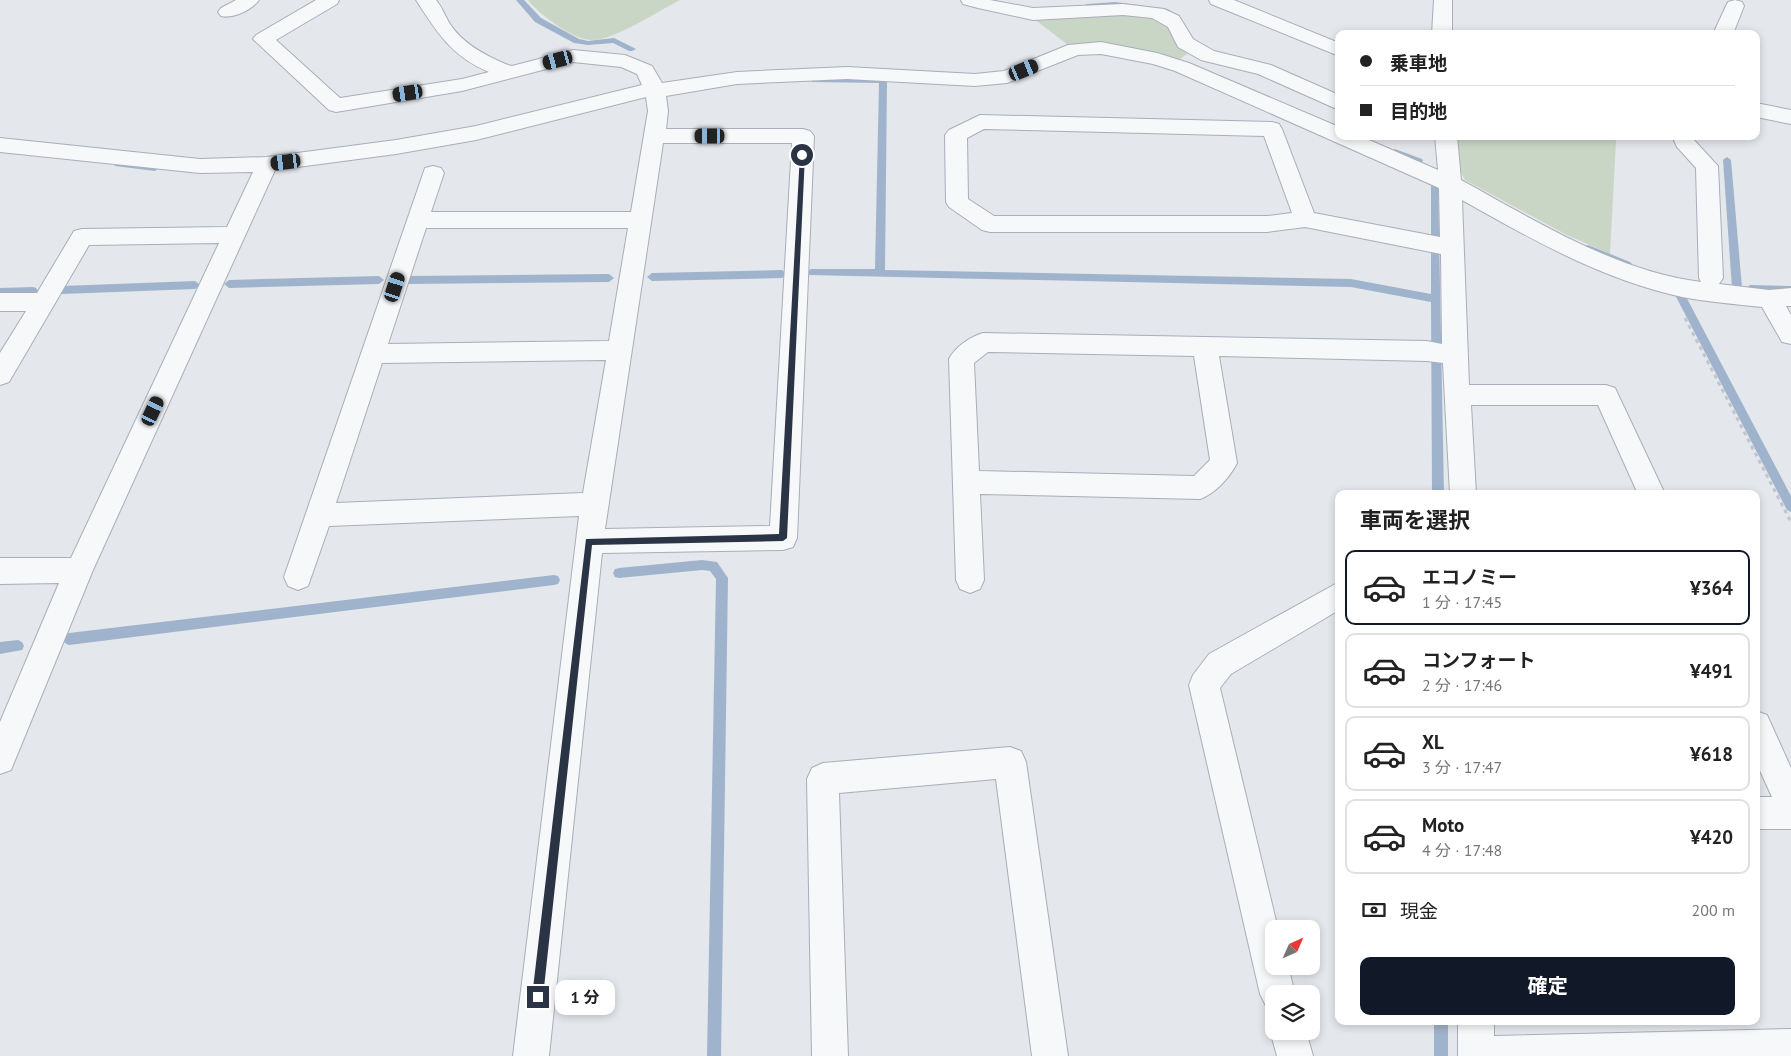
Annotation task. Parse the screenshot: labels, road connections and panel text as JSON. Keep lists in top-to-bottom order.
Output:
{
  "north": "top right",
  "page": {
    "banner": ["乗車地", "目的地"],
    "heading": "車両を選択",
    "list": [
      {
        "name": "エコノミー",
        "note": "1 分 · 17:45",
        "value": "¥364"
      },
      {
        "name": "コンフォート",
        "note": "2 分 · 17:46",
        "value": "¥491"
      },
      {
        "name": "XL",
        "note": "3 分 · 17:47",
        "value": "¥618"
      },
      {
        "name": "Moto",
        "note": "4 分 · 17:48",
        "value": "¥420"
      }
    ],
    "pay": ["現金", "200 m"],
    "buttons": "確定",
    "bubble": "1 分"
  }
}
